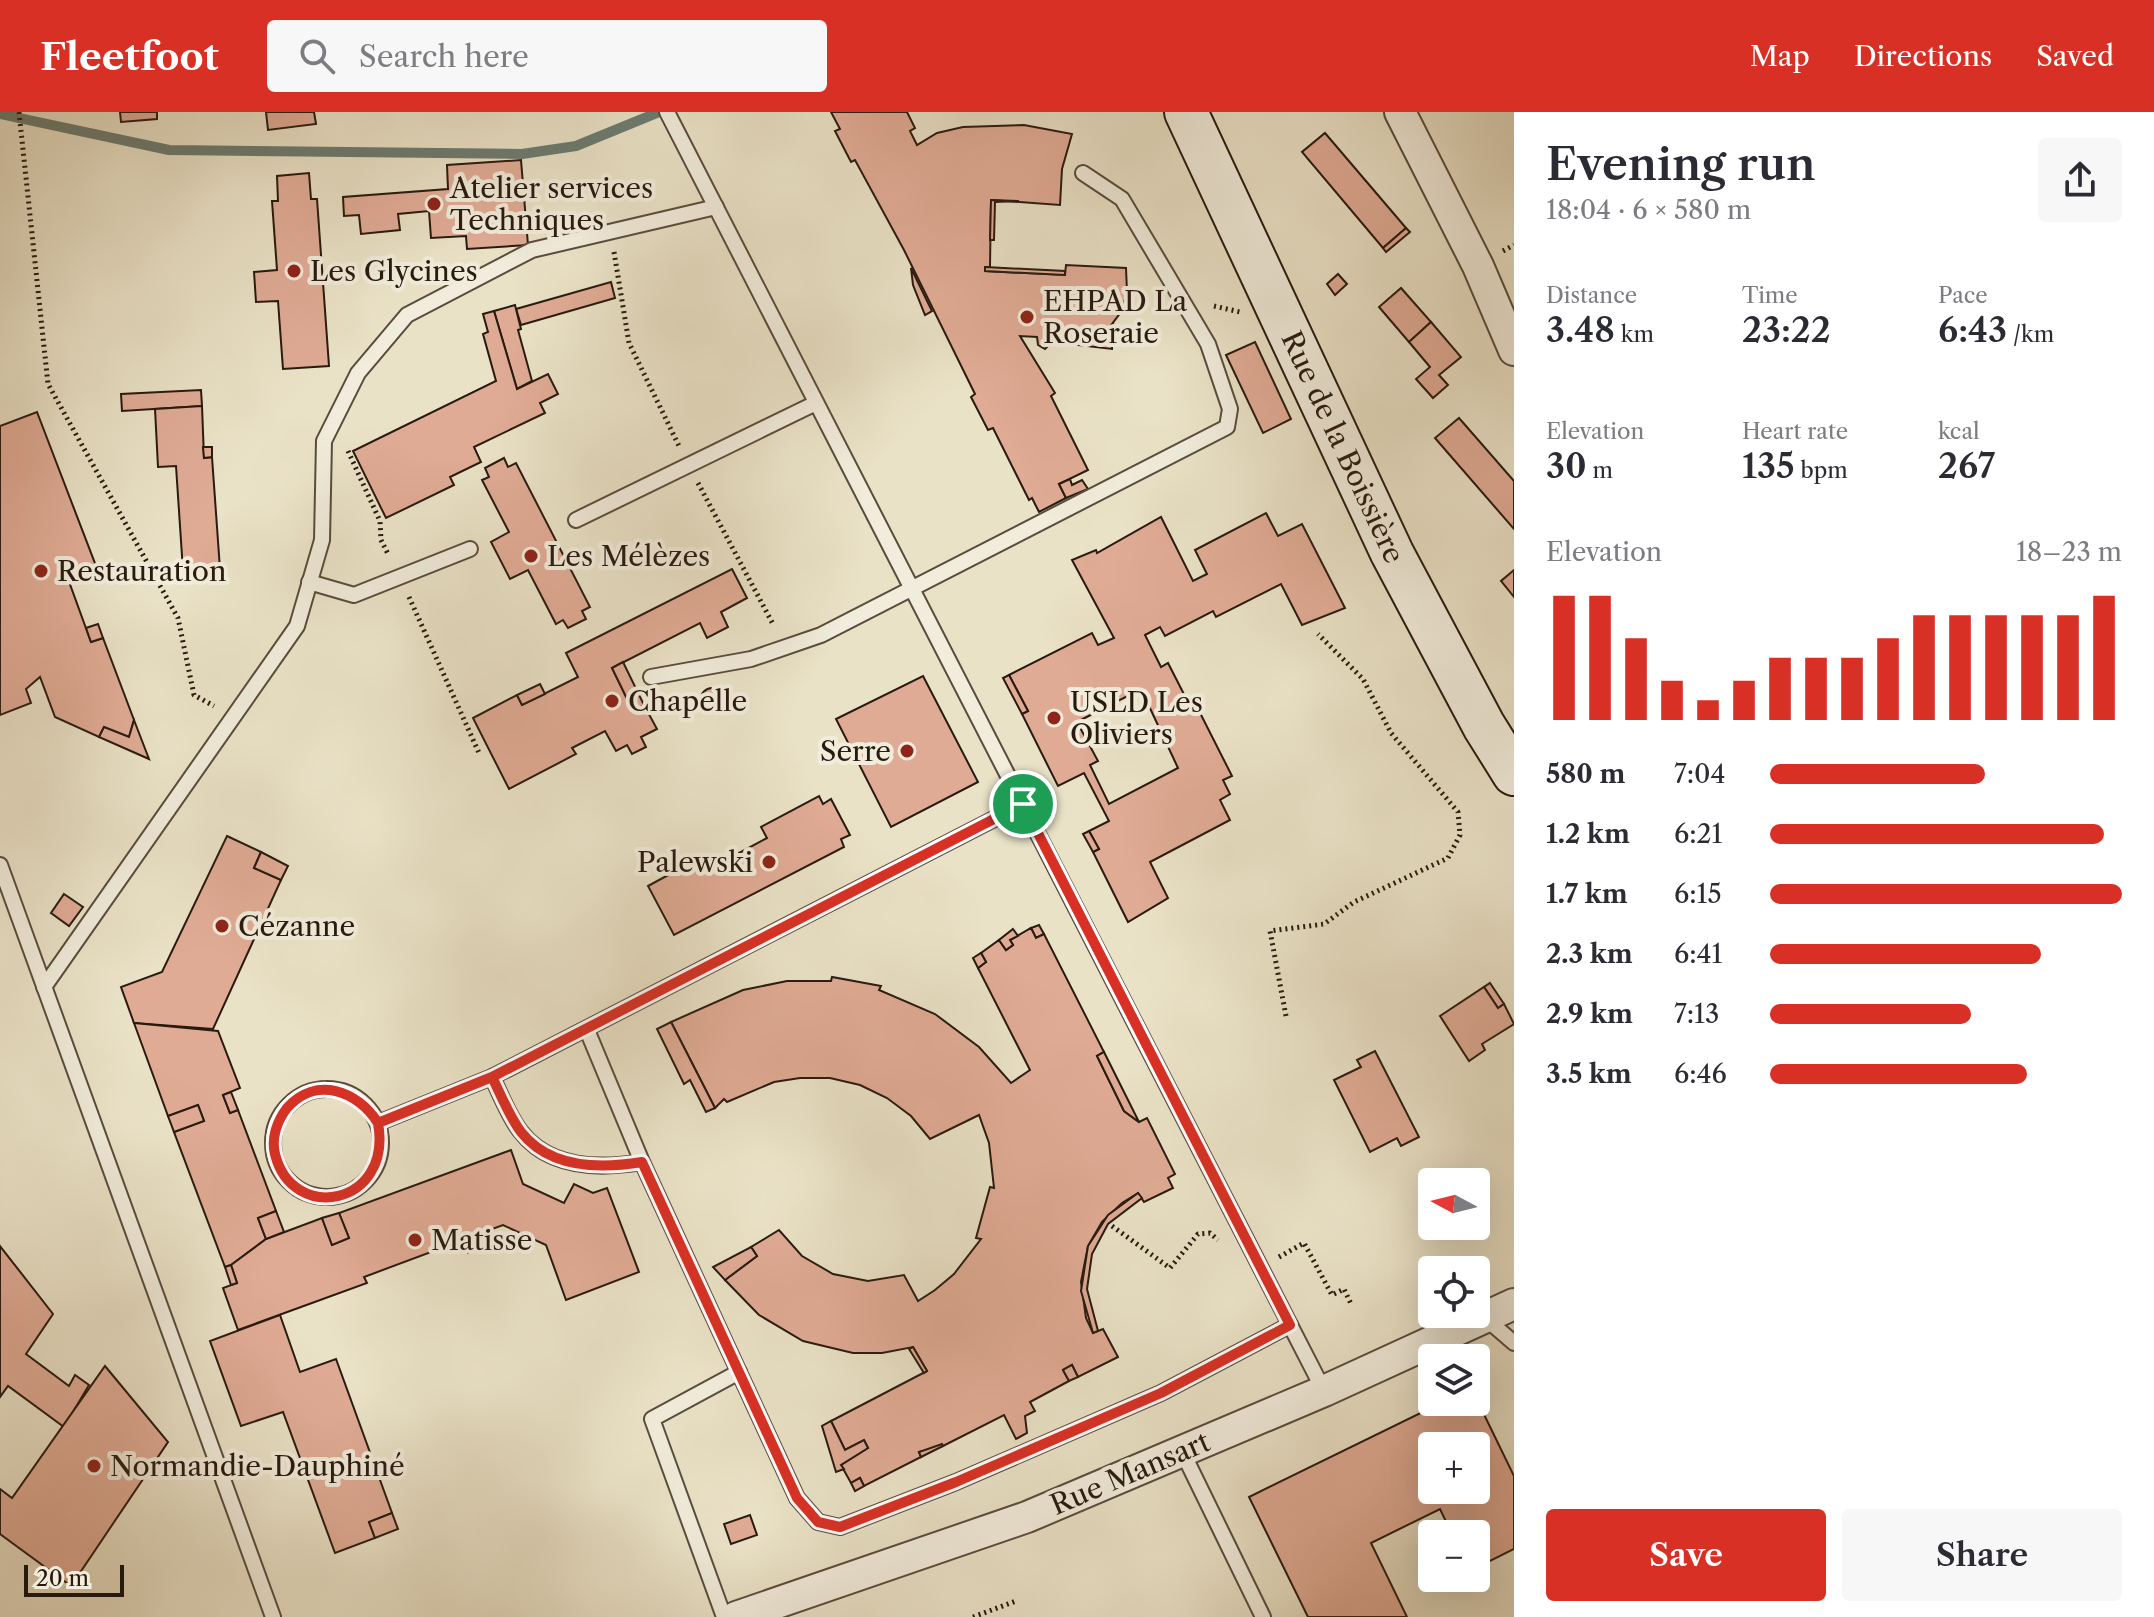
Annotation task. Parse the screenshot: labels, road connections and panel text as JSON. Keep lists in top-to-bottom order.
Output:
{
  "streets": {
    "main road": ["Rue de la Boissière"],
    "street": ["Rue Mansart"]
  },
  "places": [
    "Atelier services Techniques",
    "Les Glycines",
    "EHPAD La Roseraie",
    "Les Mélèzes",
    "Restauration",
    "Chapelle",
    "USLD Les Oliviers",
    "Serre",
    "Palewski",
    "Cézanne",
    "Matisse",
    "Normandie-Dauphiné"
  ],
  "scale_bar": "20 m",
  "north": "left",
  "page": {
    "header": "Fleetfoot",
    "search": "Search here",
    "nav": ["Map", "Directions", "Saved"],
    "heading": ["Evening run", "18:04 · 6 × 580 m"],
    "stats": [
      ["Distance", "3.48 km"],
      ["Time", "23:22"],
      ["Pace", "6:43 /km"],
      ["Elevation", "30 m"],
      ["Heart rate", "135 bpm"],
      ["kcal", "267"]
    ],
    "chart": ["Elevation", "18–23 m"],
    "list": [
      {
        "name": "580 m",
        "note": "7:04"
      },
      {
        "name": "1.2 km",
        "note": "6:21"
      },
      {
        "name": "1.7 km",
        "note": "6:15"
      },
      {
        "name": "2.3 km",
        "note": "6:41"
      },
      {
        "name": "2.9 km",
        "note": "7:13"
      },
      {
        "name": "3.5 km",
        "note": "6:46"
      }
    ],
    "map_buttons": ["+", "−"],
    "buttons": ["Save", "Share"],
    "scale": "20 m"
  }
}
